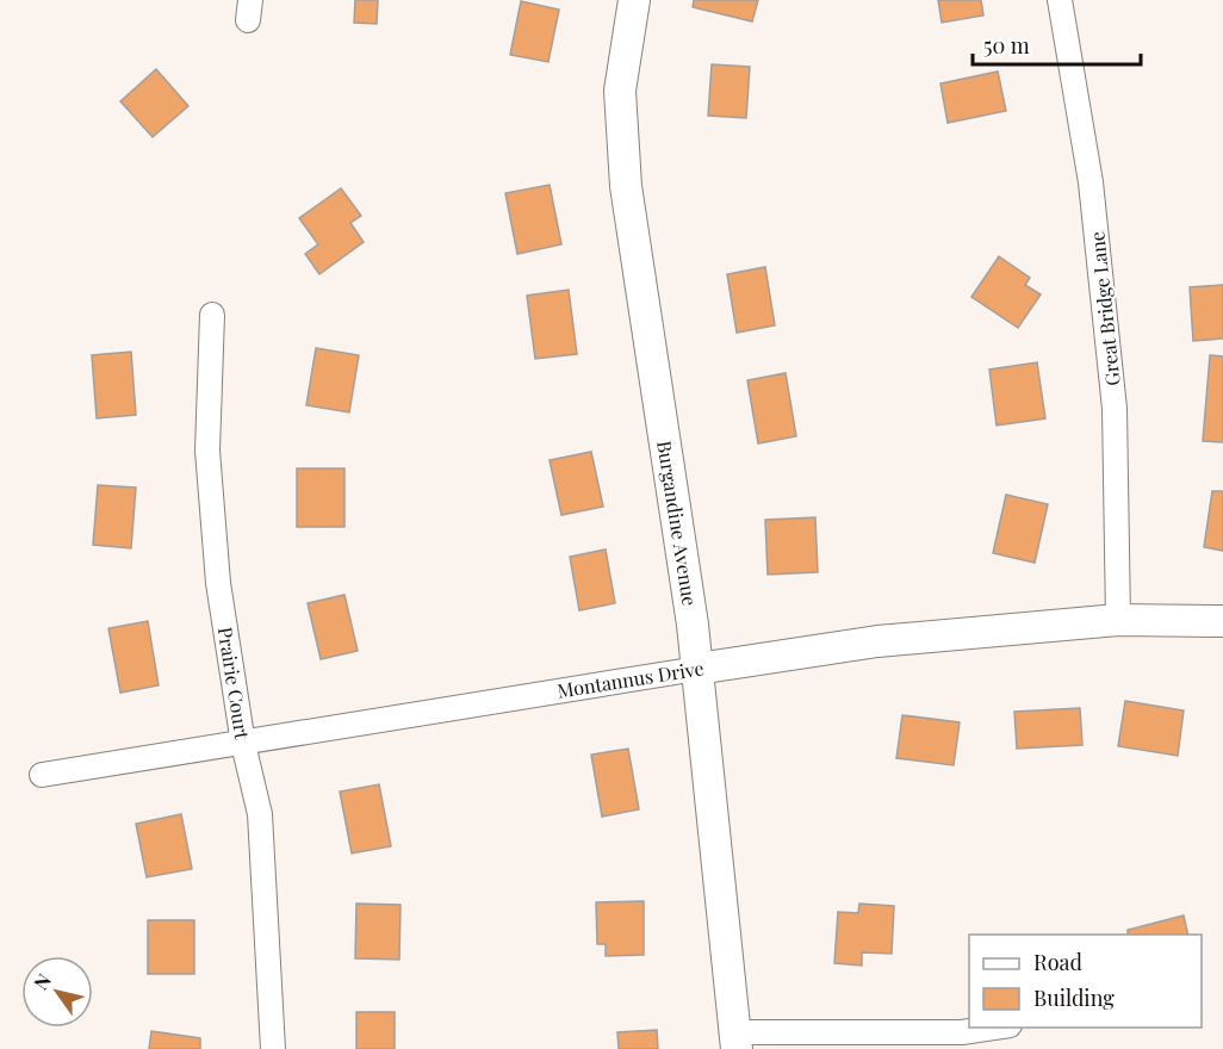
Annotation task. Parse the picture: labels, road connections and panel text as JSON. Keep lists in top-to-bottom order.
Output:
{
  "streets": {
    "street": [
      "Great Bridge Lane",
      "Burgandine Avenue",
      "Montannus Drive",
      "Prairie Court"
    ]
  },
  "crossings": [
    ["Great Bridge Lane", "Montannus Drive"],
    ["Burgandine Avenue", "Montannus Drive"],
    ["Montannus Drive", "Prairie Court"]
  ],
  "legend": ["Road", "Building"],
  "scale_bar": "50 m",
  "north": "top left"
}
